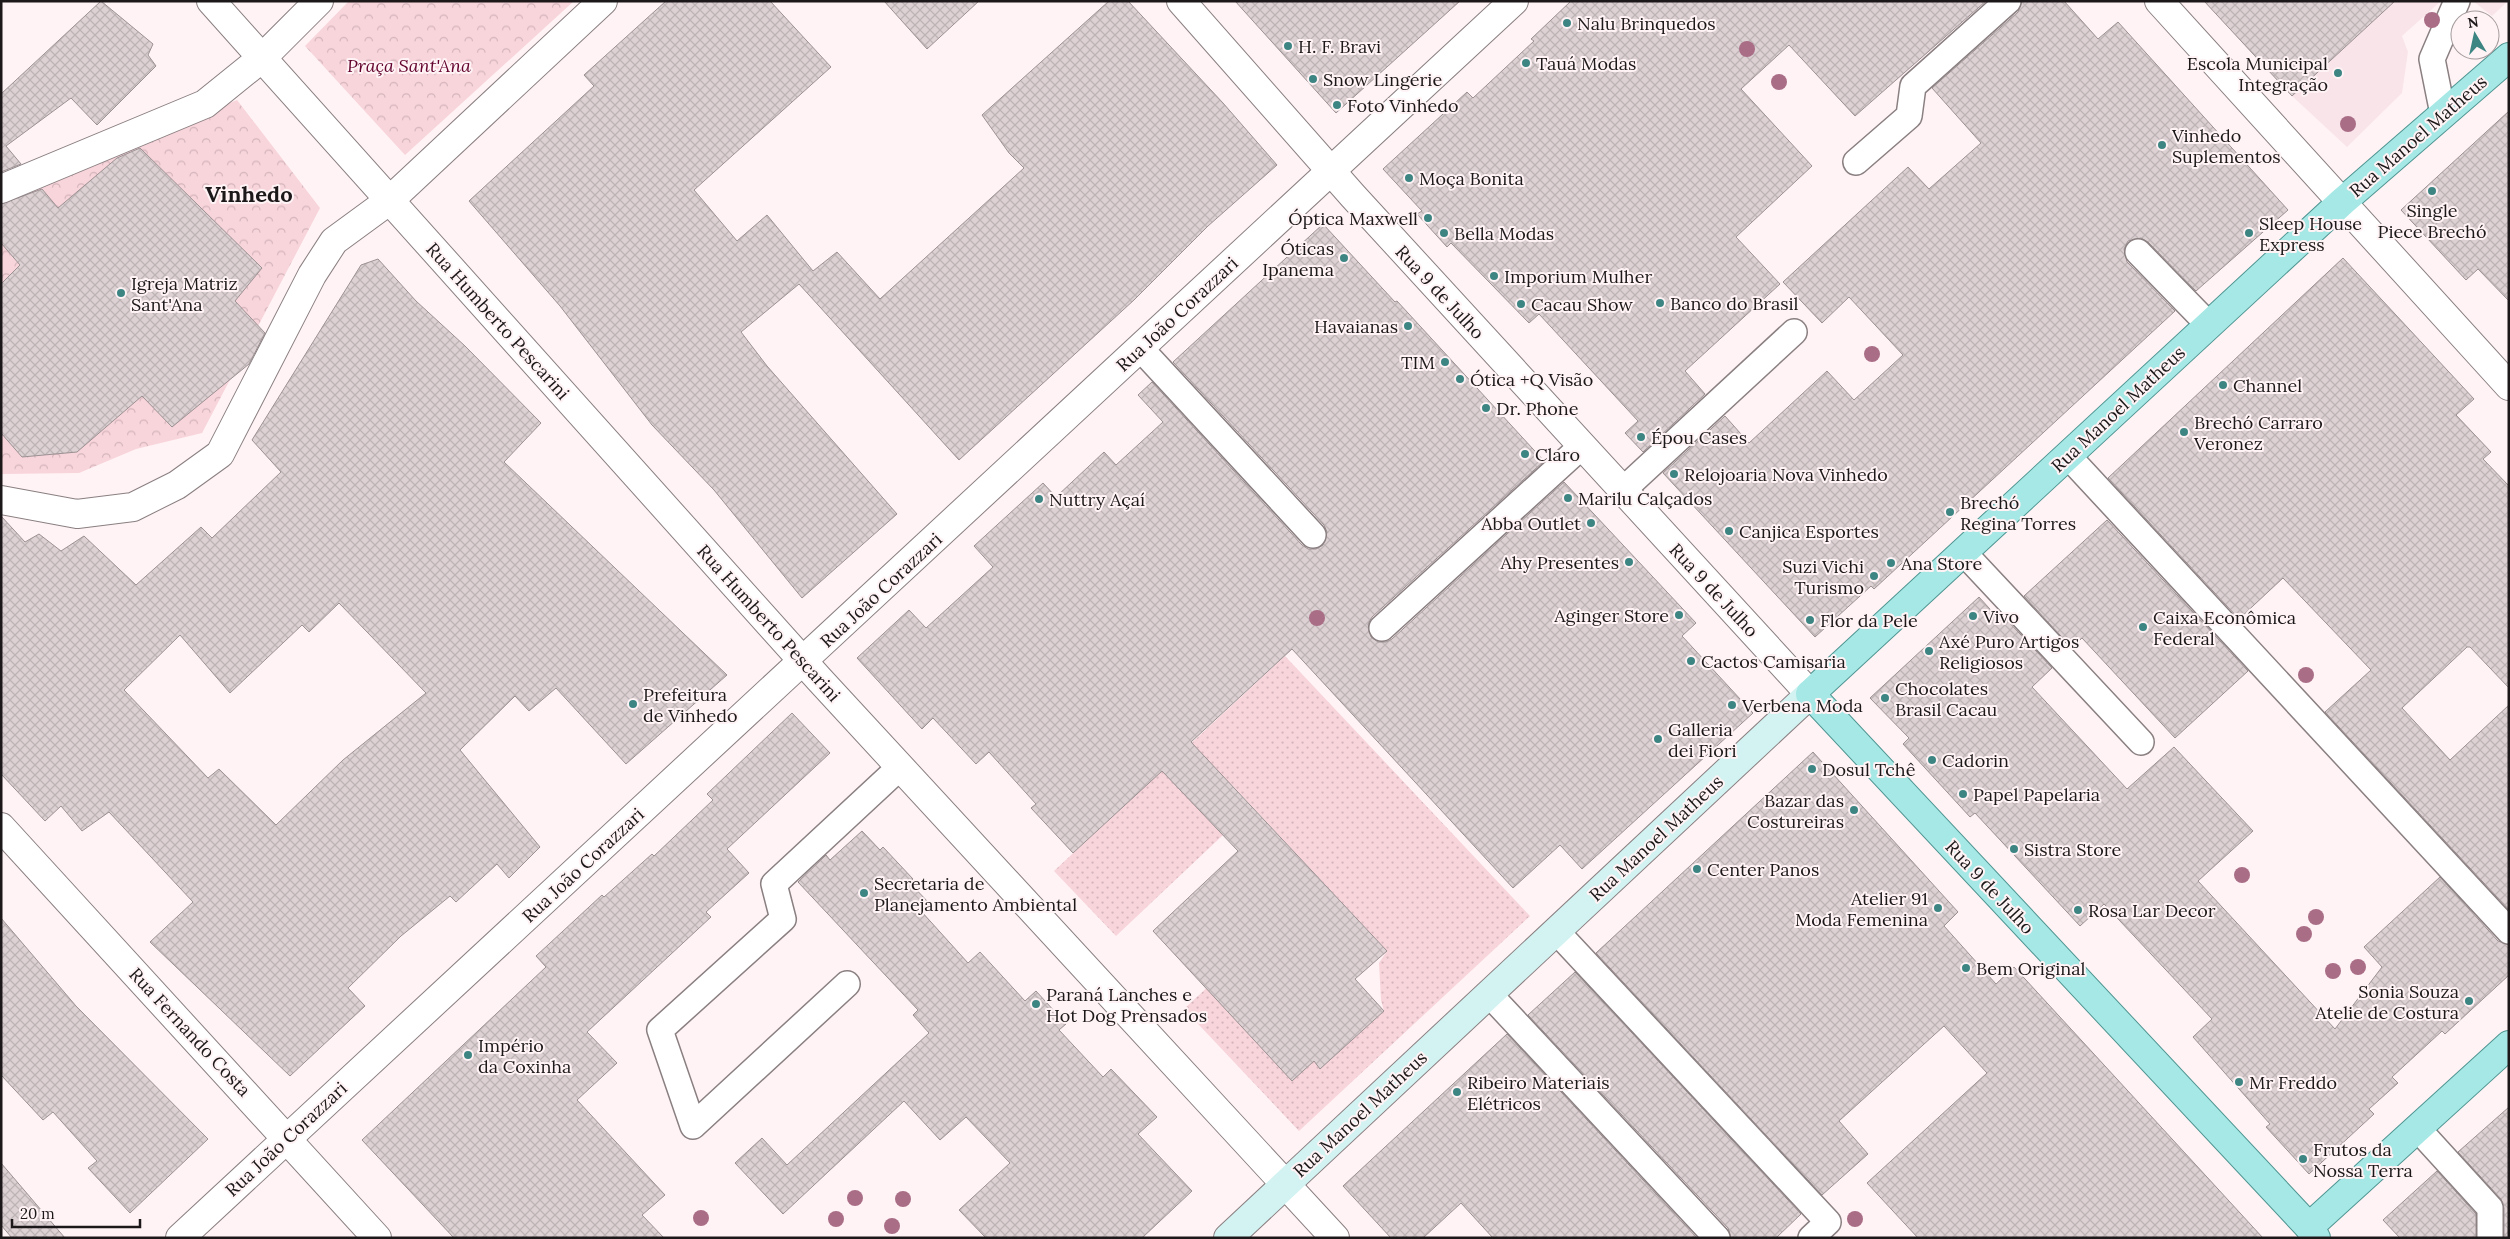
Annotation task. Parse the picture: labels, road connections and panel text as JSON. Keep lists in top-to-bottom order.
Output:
{
  "streets": {
    "main road": ["Rua Manoel Matheus", "Rua 9 de Julho"],
    "street": ["Rua João Corazzari", "Rua Humberto Pescarini", "Rua Fernando Costa"]
  },
  "crossings": [
    ["Rua Manoel Matheus", "Rua 9 de Julho"],
    ["Rua Manoel Matheus", "Rua Humberto Pescarini"],
    ["Rua 9 de Julho", "Rua João Corazzari"],
    ["Rua João Corazzari", "Rua Humberto Pescarini"],
    ["Rua João Corazzari", "Rua Fernando Costa"]
  ],
  "districts": ["Vinhedo"],
  "parks": ["Praça Sant'Ana"],
  "places": [
    "Nalu Brinquedos",
    "H. F. Bravi",
    "Tauá Modas",
    "Escola Municipal Integração",
    "Snow Lingerie",
    "Foto Vinhedo",
    "Vinhedo Suplementos",
    "Moça Bonita",
    "Single Piece Brechó",
    "Óptica Maxwell",
    "Bella Modas",
    "Sleep House Express",
    "Óticas Ipanema",
    "Imporium Mulher",
    "Igreja Matriz Sant'Ana",
    "Banco do Brasil",
    "Cacau Show",
    "Havaianas",
    "TIM",
    "Ótica +Q Visão",
    "Channel",
    "Dr. Phone",
    "Brechó Carraro Veronez",
    "Épou Cases",
    "Claro",
    "Relojoaria Nova Vinhedo",
    "Marilu Calçados",
    "Nuttry Açaí",
    "Brechó Regina Torres",
    "Abba Outlet",
    "Canjica Esportes",
    "Ahy Presentes",
    "Ana Store",
    "Suzi Vichi Turismo",
    "Aginger Store",
    "Vivo",
    "Flor da Pele",
    "Caixa Econômica Federal",
    "Axé Puro Artigos Religiosos",
    "Cactos Camisaria",
    "Chocolates Brasil Cacau",
    "Prefeitura de Vinhedo",
    "Verbena Moda",
    "Galleria dei Fiori",
    "Cadorin",
    "Dosul Tchê",
    "Papel Papelaria",
    "Bazar das Costureiras",
    "Sistra Store",
    "Center Panos",
    "Secretaria de Planejamento Ambiental",
    "Atelier 91 Moda Femenina",
    "Rosa Lar Decor",
    "Bem Original",
    "Sonia Souza Atelie de Costura",
    "Paraná Lanches e Hot Dog Prensados",
    "Império da Coxinha",
    "Mr Freddo",
    "Ribeiro Materiais Elétricos",
    "Frutos da Nossa Terra"
  ],
  "scale_bar": "20 m",
  "north": "top"
}
